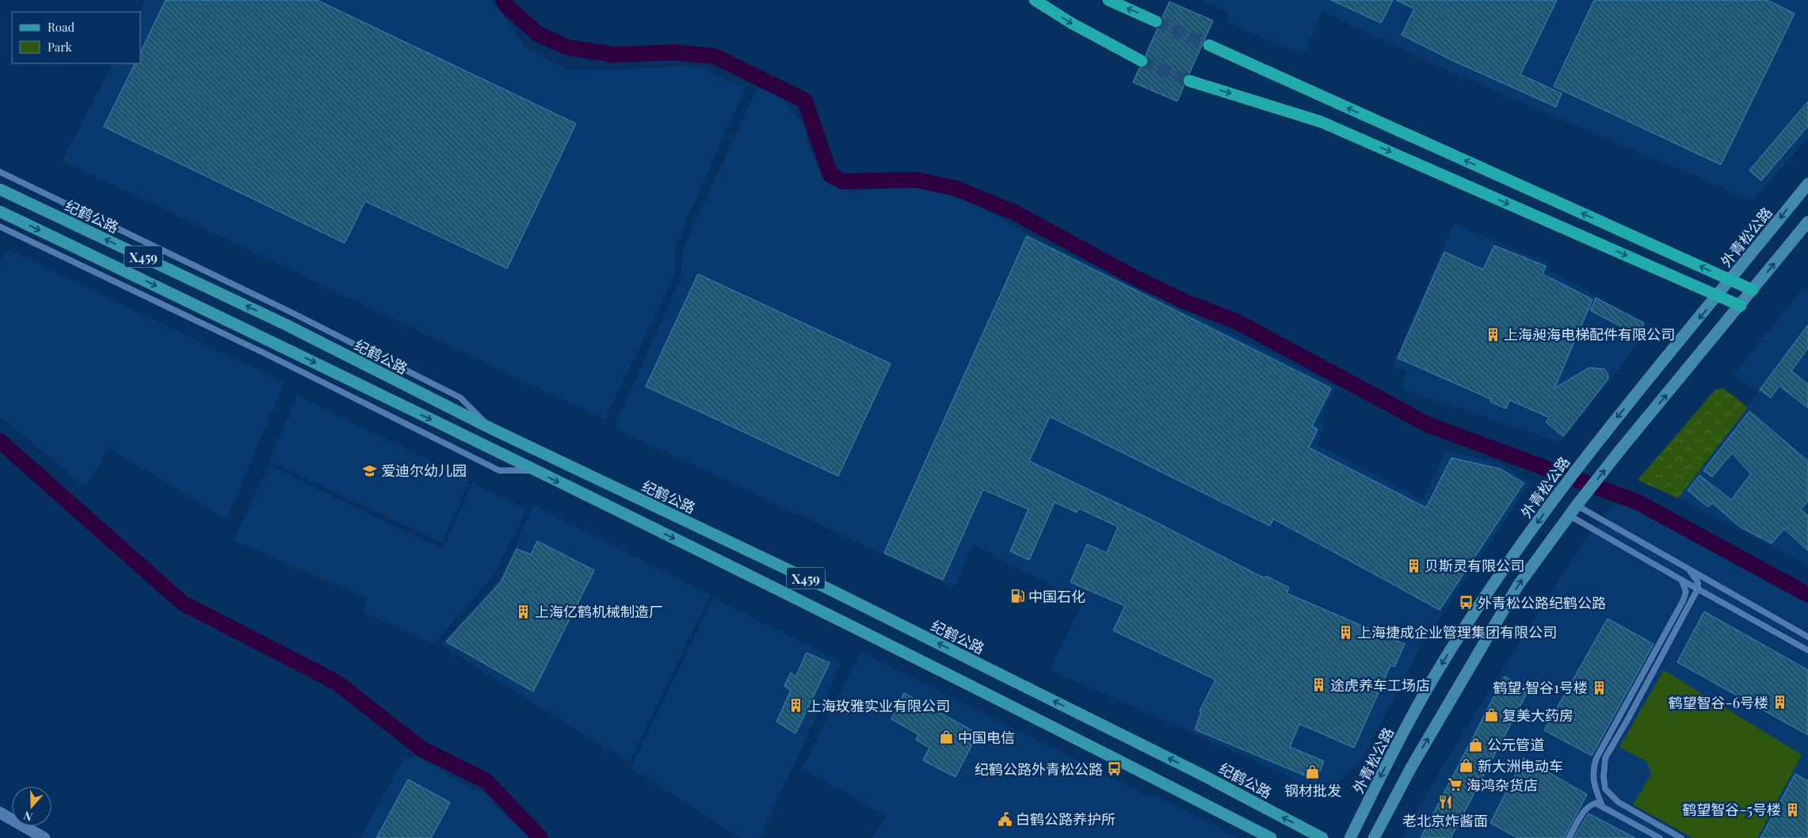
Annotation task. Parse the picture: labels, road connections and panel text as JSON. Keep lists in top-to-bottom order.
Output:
{
  "streets": {
    "main road": ["纪鹤公路", "外青松公路", "X459"]
  },
  "places": {
    "building": [
      "上海昶海电梯配件有限公司",
      "贝斯灵有限公司",
      "上海亿鹤机械制造厂",
      "上海捷成企业管理集团有限公司",
      "途虎养车工场店",
      "鹤望·智谷1号楼",
      "鹤望智谷-6号楼",
      "上海玫雅实业有限公司",
      "鹤望智谷-5号楼"
    ],
    "school or university": ["爱迪尔幼儿园"],
    "fuel station": ["中国石化"],
    "bus stop": ["外青松公路纪鹤公路", "纪鹤公路外青松公路"],
    "shop": [
      "复美大药房",
      "中国电信",
      "公元管道",
      "新大洲电动车",
      "钢材批发"
    ],
    "supermarket": ["海鸿杂货店"],
    "restaurant": ["老北京炸酱面"],
    "public building": ["白鹤公路养护所"]
  },
  "legend": ["Road", "Park"],
  "north": "bottom"
}
